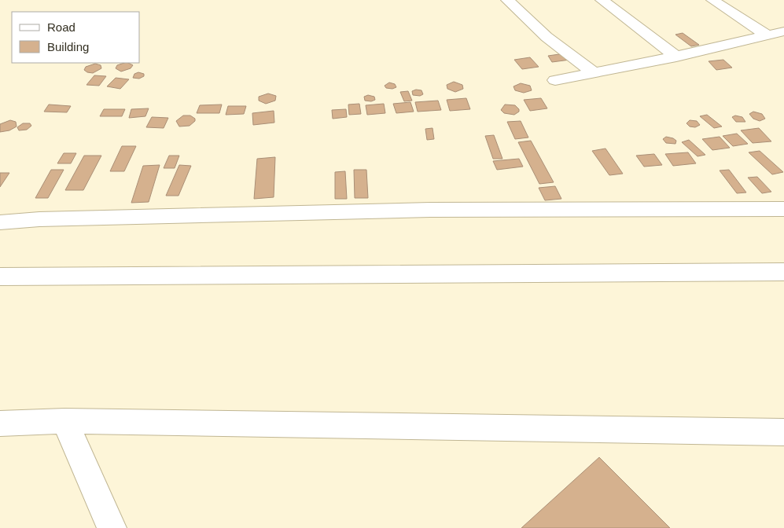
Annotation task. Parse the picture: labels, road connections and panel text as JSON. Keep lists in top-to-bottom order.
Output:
{
  "legend": ["Road", "Building"]
}
